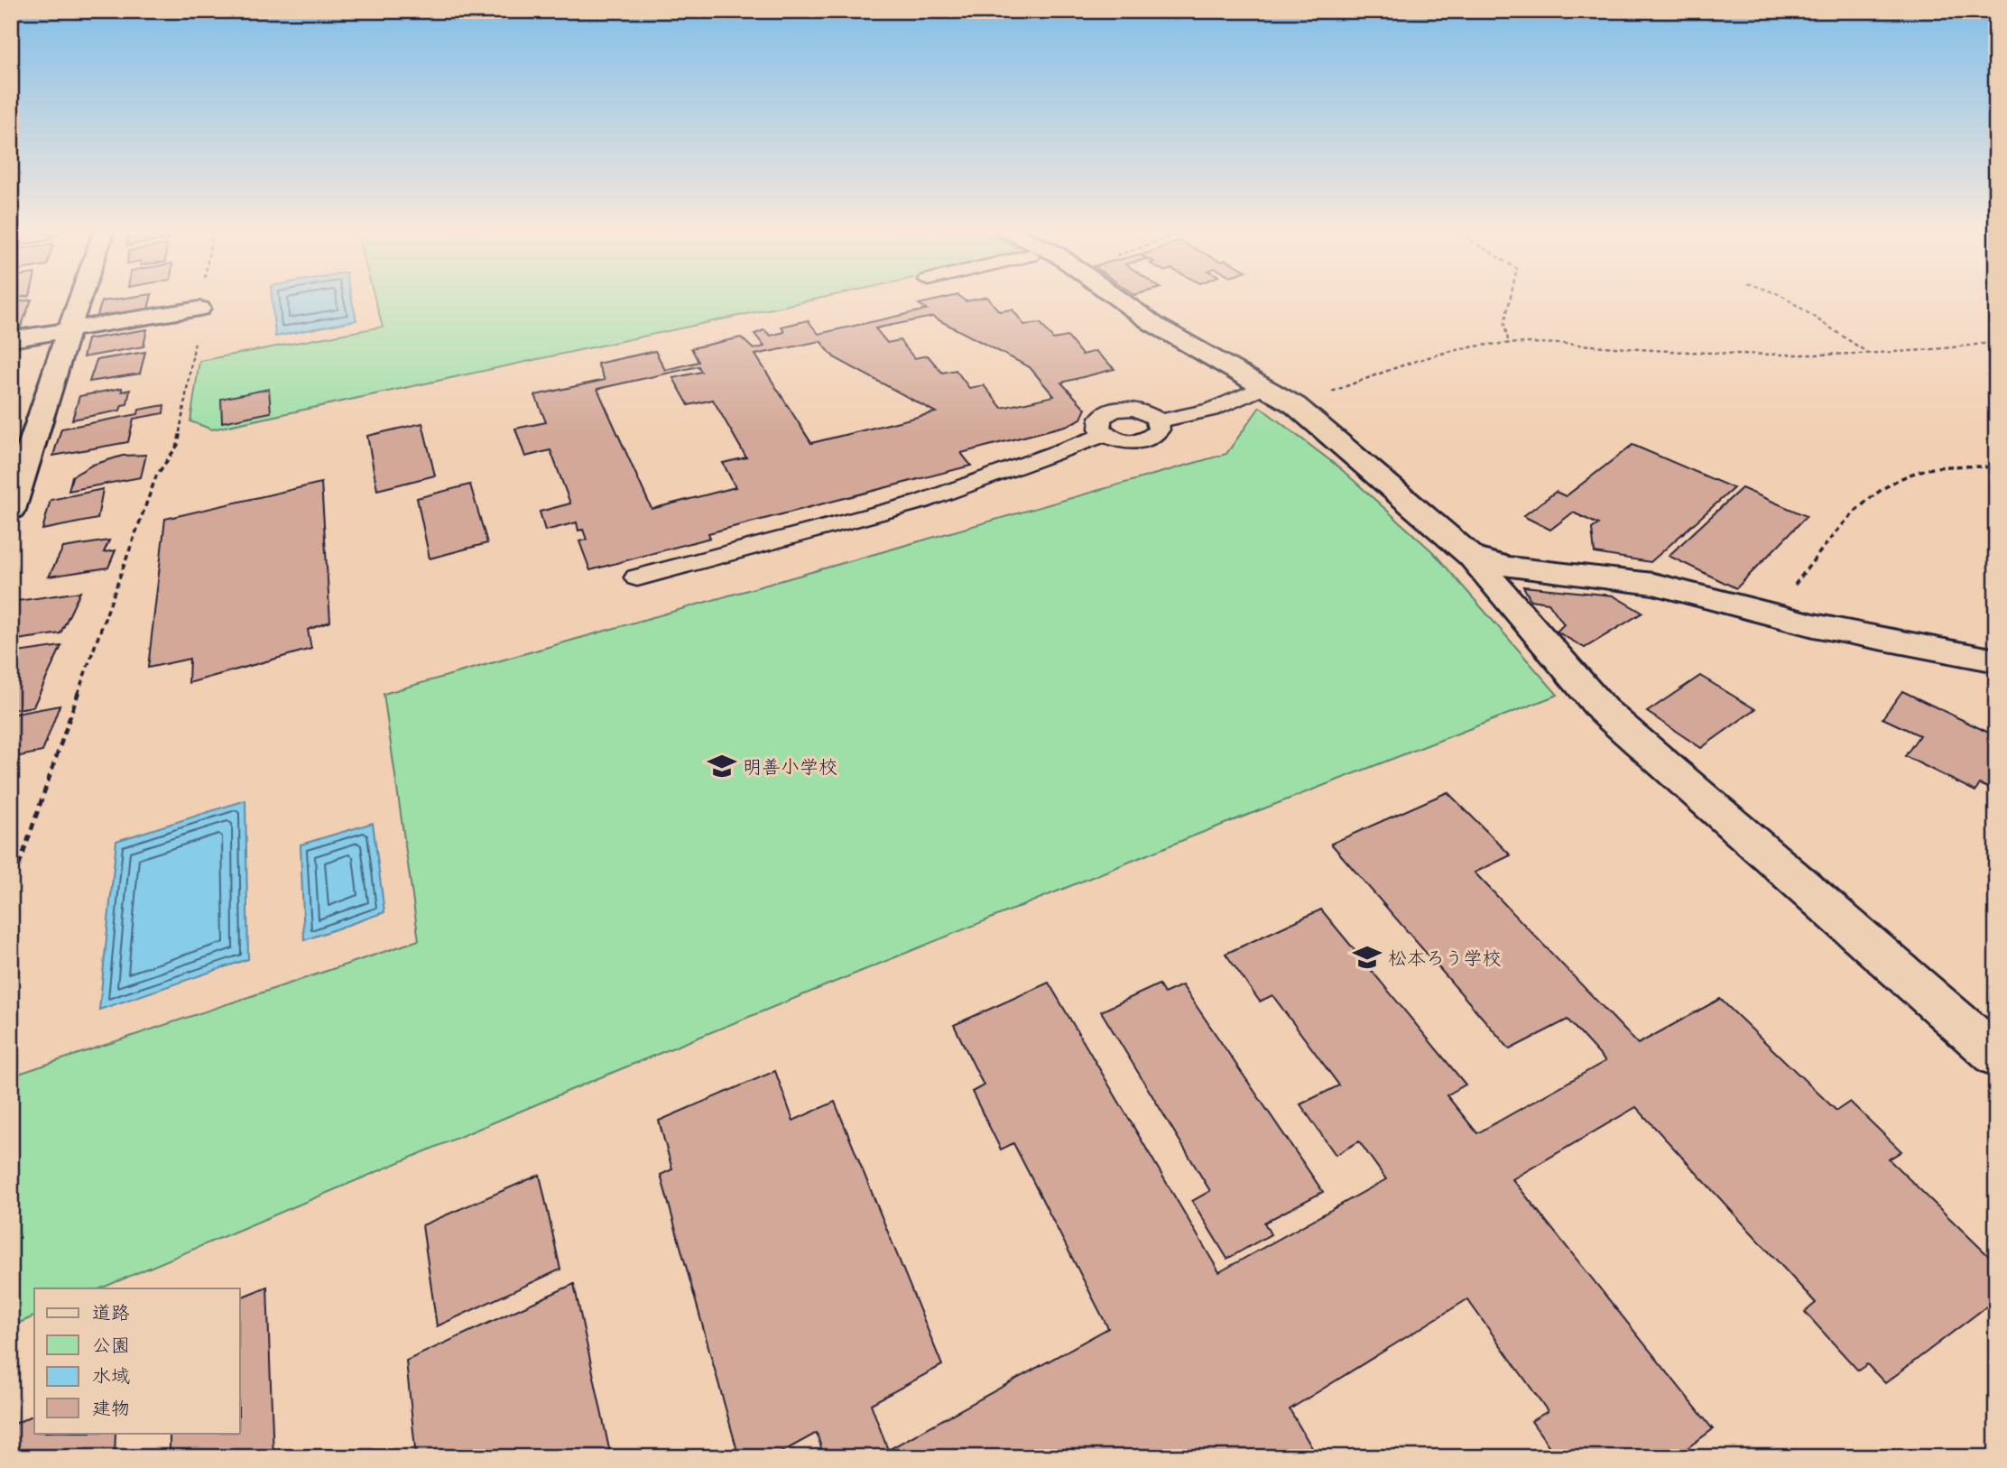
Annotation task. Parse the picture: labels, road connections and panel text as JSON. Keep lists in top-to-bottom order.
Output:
{
  "places": {
    "school or university": ["明善小学校", "松本ろう学校"]
  },
  "legend": [
    "道路",
    "公園",
    "水域",
    "建物"
  ]
}
